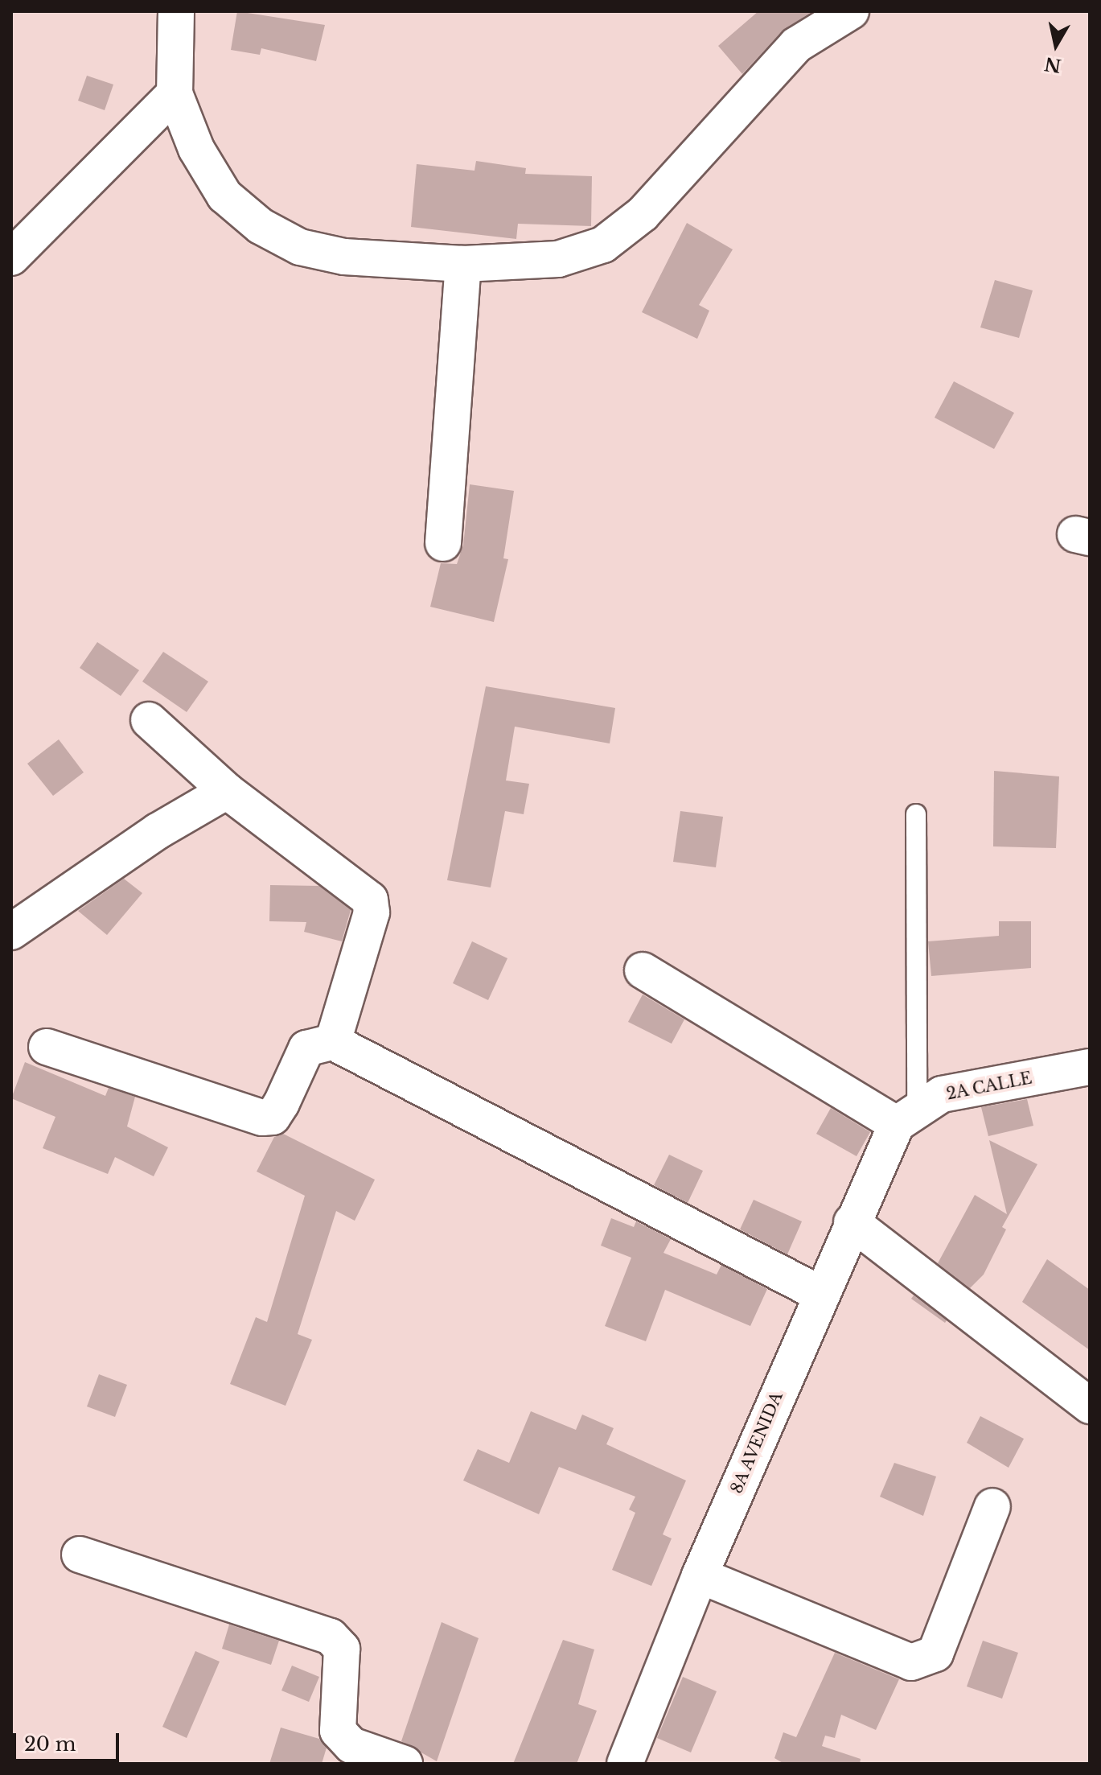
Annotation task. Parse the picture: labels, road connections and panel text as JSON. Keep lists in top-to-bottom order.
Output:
{
  "streets": {
    "street": ["2A CALLE", "8A AVENIDA"]
  },
  "crossings": [
    ["2A CALLE", "8A AVENIDA"]
  ],
  "scale_bar": "20 m",
  "north": "bottom"
}
